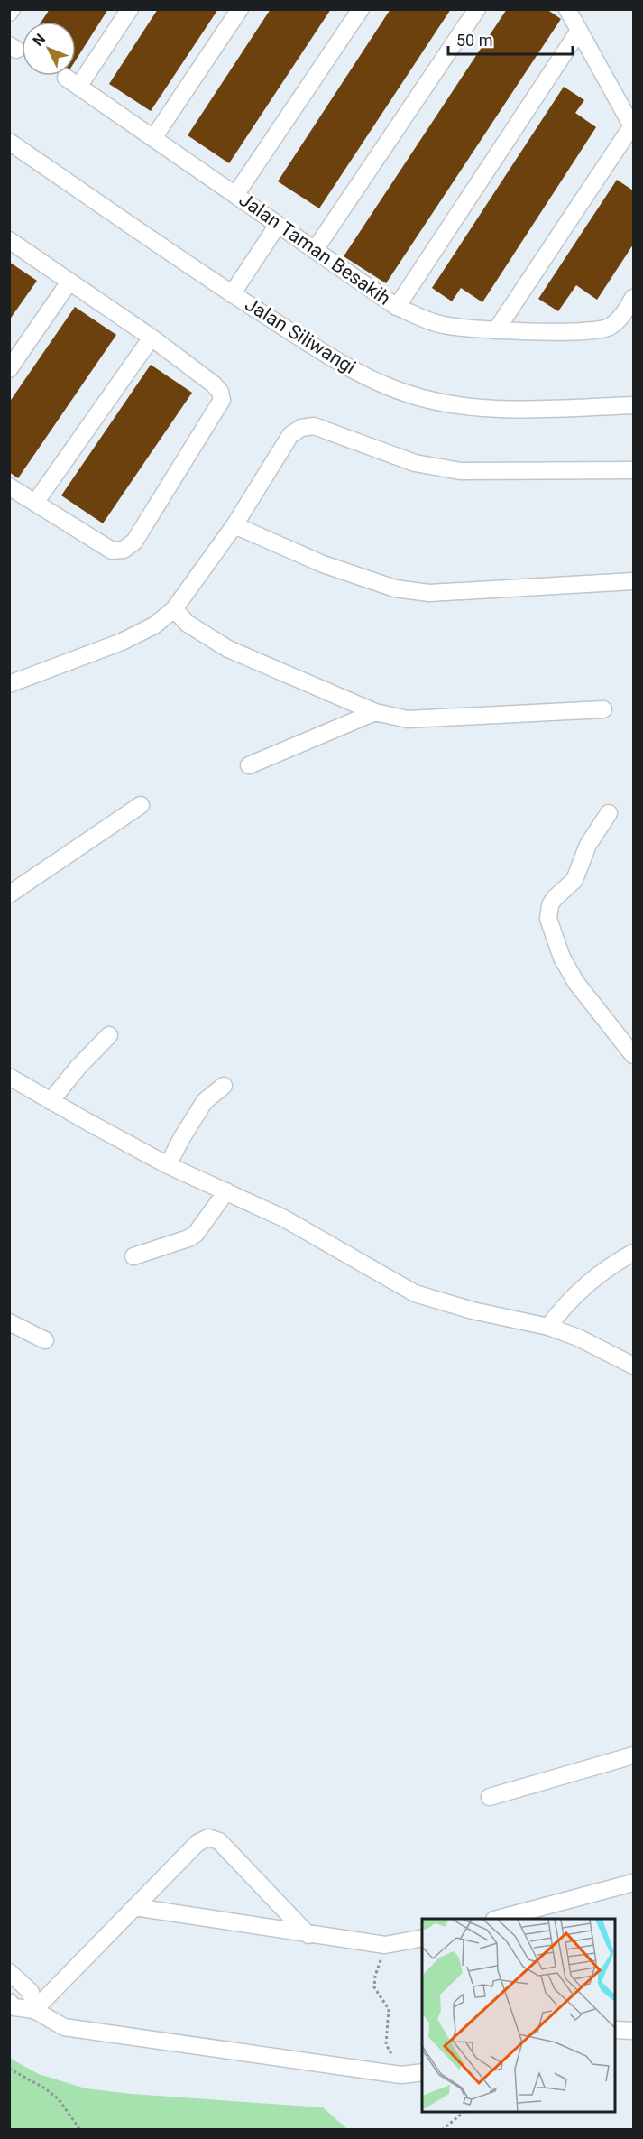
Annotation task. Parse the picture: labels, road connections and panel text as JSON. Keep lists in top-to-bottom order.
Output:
{
  "streets": {
    "street": ["Jalan Taman Besakih", "Jalan Siliwangi"]
  },
  "scale_bar": "50 m",
  "north": "top left"
}
